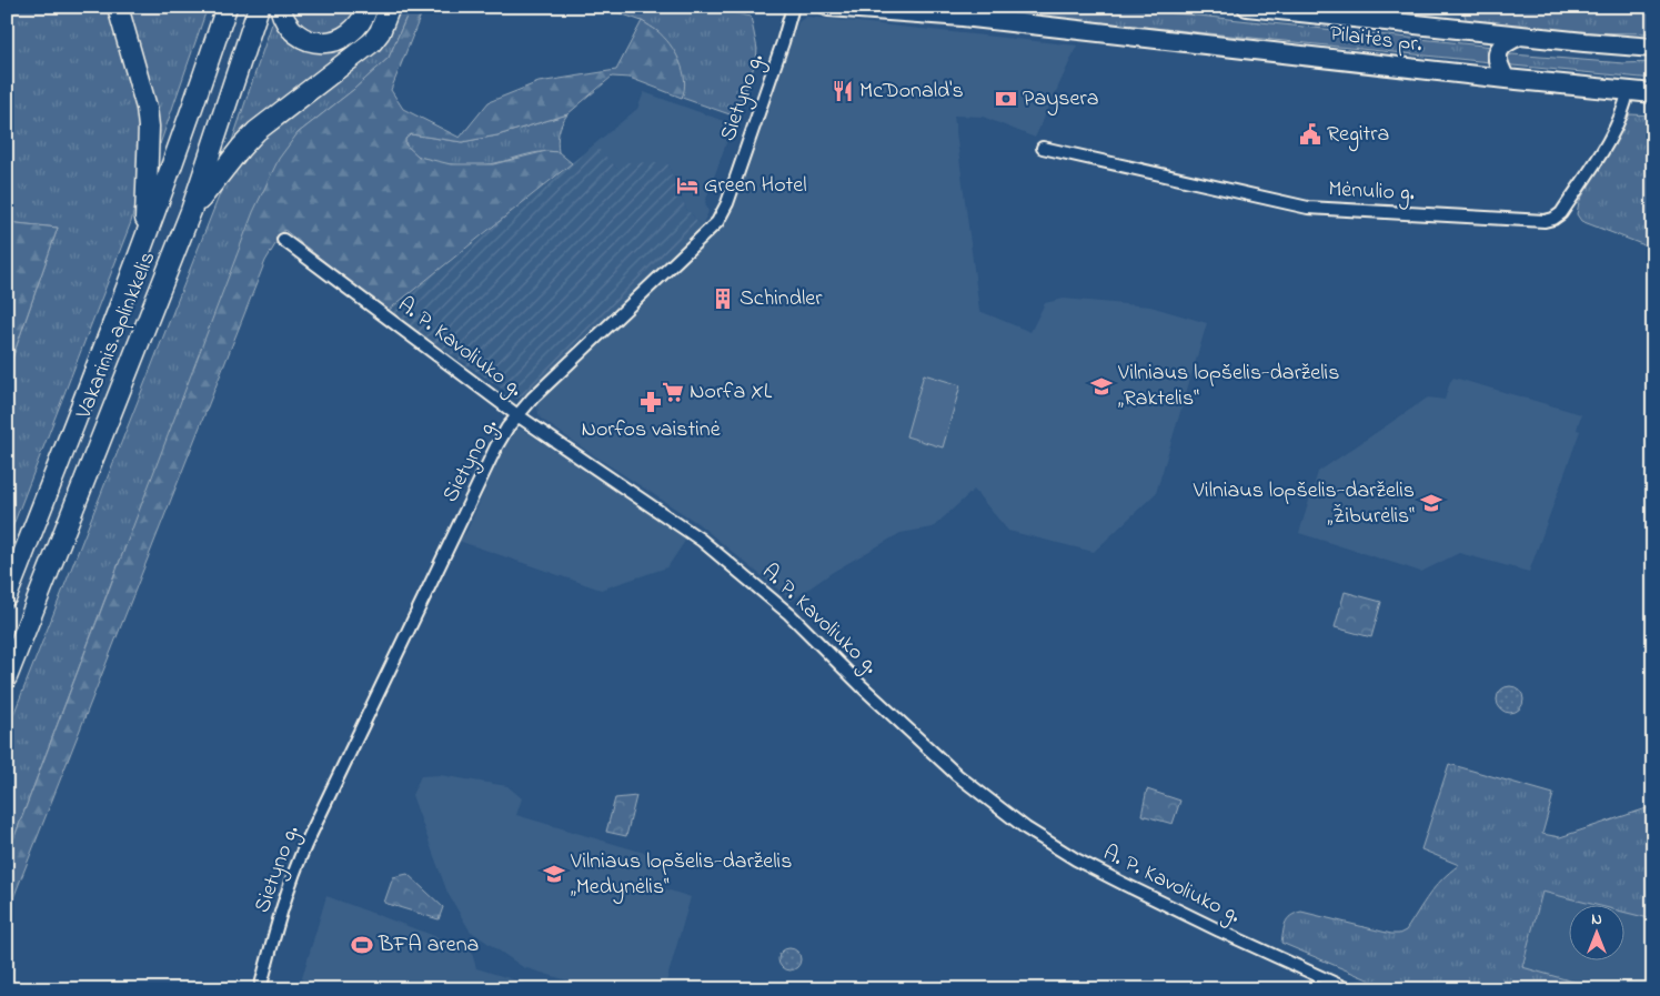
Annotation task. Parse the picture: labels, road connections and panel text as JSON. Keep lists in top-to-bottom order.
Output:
{
  "streets": {
    "highway": ["Vakarinis aplinkkelis"],
    "main road": ["Pilaitės pr."],
    "street": ["Sietyno g.", "Mėnulio g.", "A. P. Kavoliuko g."]
  },
  "crossings": [
    ["Pilaitės pr.", "Mėnulio g."],
    ["Sietyno g.", "A. P. Kavoliuko g."]
  ],
  "places": {
    "restaurant": ["McDonald's"],
    "bank": ["Paysera"],
    "public building": ["Regitra"],
    "hotel": ["Green Hotel"],
    "building": ["Schindler"],
    "school or university": ["Vilniaus lopšelis-darželis „Raktelis“", "Vilniaus lopšelis-darželis „Žiburėlis“", "Vilniaus lopšelis-darželis „Medynėlis“"],
    "supermarket": ["Norfa XL"],
    "pharmacy": ["Norfos vaistinė"],
    "sports": ["BFA arena"]
  },
  "north": "top"
}
